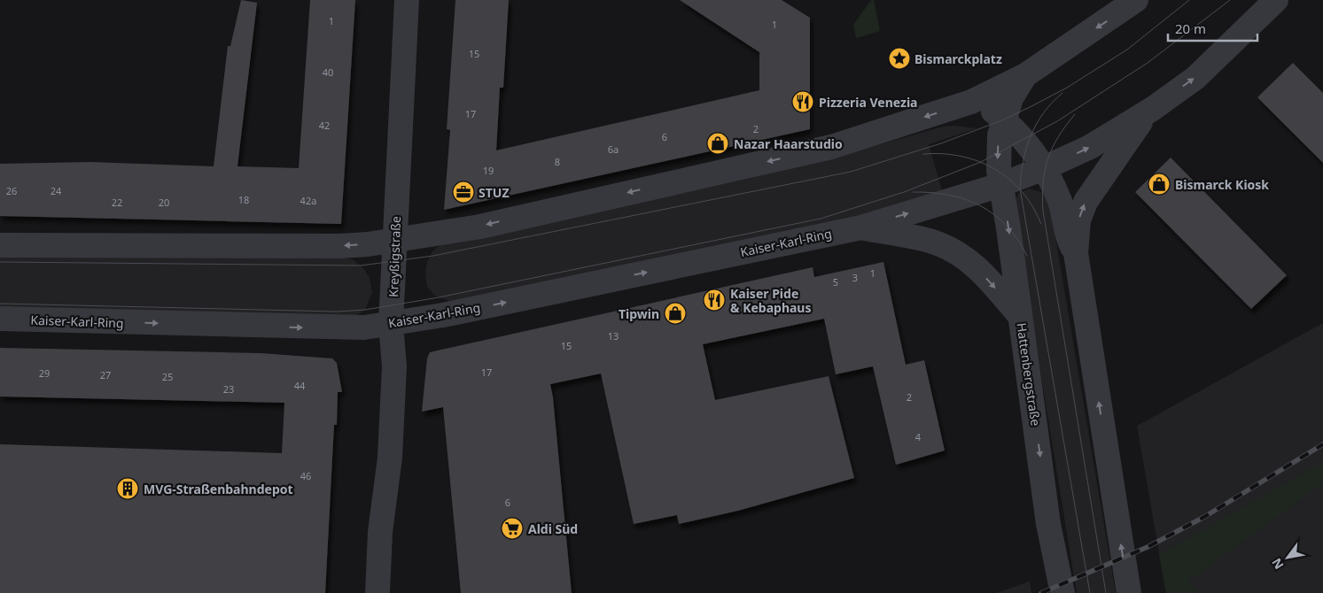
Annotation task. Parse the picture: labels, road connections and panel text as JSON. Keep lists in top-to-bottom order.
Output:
{
  "streets": {
    "street": ["Kaiser-Karl-Ring", "Kreyßigstraße", "Hattenbergstraße"]
  },
  "crossings": [
    ["Kaiser-Karl-Ring", "Kreyßigstraße"],
    ["Kaiser-Karl-Ring", "Hattenbergstraße"]
  ],
  "places": {
    "place": ["Bismarckplatz"],
    "restaurant": ["Pizzeria Venezia", "Kaiser Pide & Kebaphaus"],
    "shop": ["Nazar Haarstudio", "Bismarck Kiosk", "Tipwin"],
    "office": ["STUZ"],
    "building": ["MVG-Straßenbahndepot"],
    "supermarket": ["Aldi Süd"]
  },
  "house_numbers": [
    "1",
    "1",
    "15",
    "40",
    "17",
    "42",
    "2",
    "6",
    "6a",
    "8",
    "19",
    "26",
    "24",
    "18",
    "42a",
    "22",
    "20",
    "1",
    "3",
    "5",
    "13",
    "15",
    "17",
    "29",
    "27",
    "25",
    "44",
    "23",
    "2",
    "4",
    "46",
    "6"
  ],
  "scale_bar": "20 m",
  "north": "bottom left"
}
